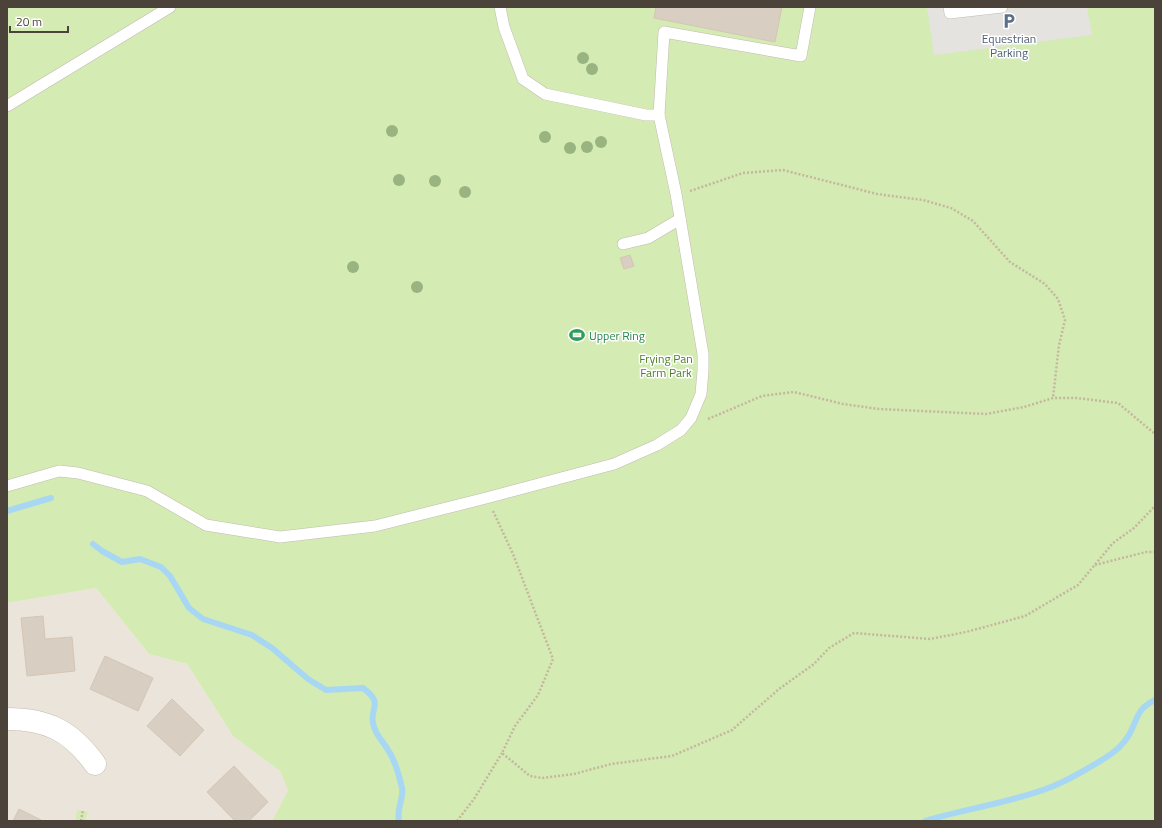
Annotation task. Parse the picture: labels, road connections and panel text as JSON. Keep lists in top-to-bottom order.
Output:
{
  "parks": ["Frying Pan Farm Park"],
  "places": {
    "parking": ["Equestrian Parking"],
    "sports": ["Upper Ring"]
  },
  "scale_bar": "20 m"
}
